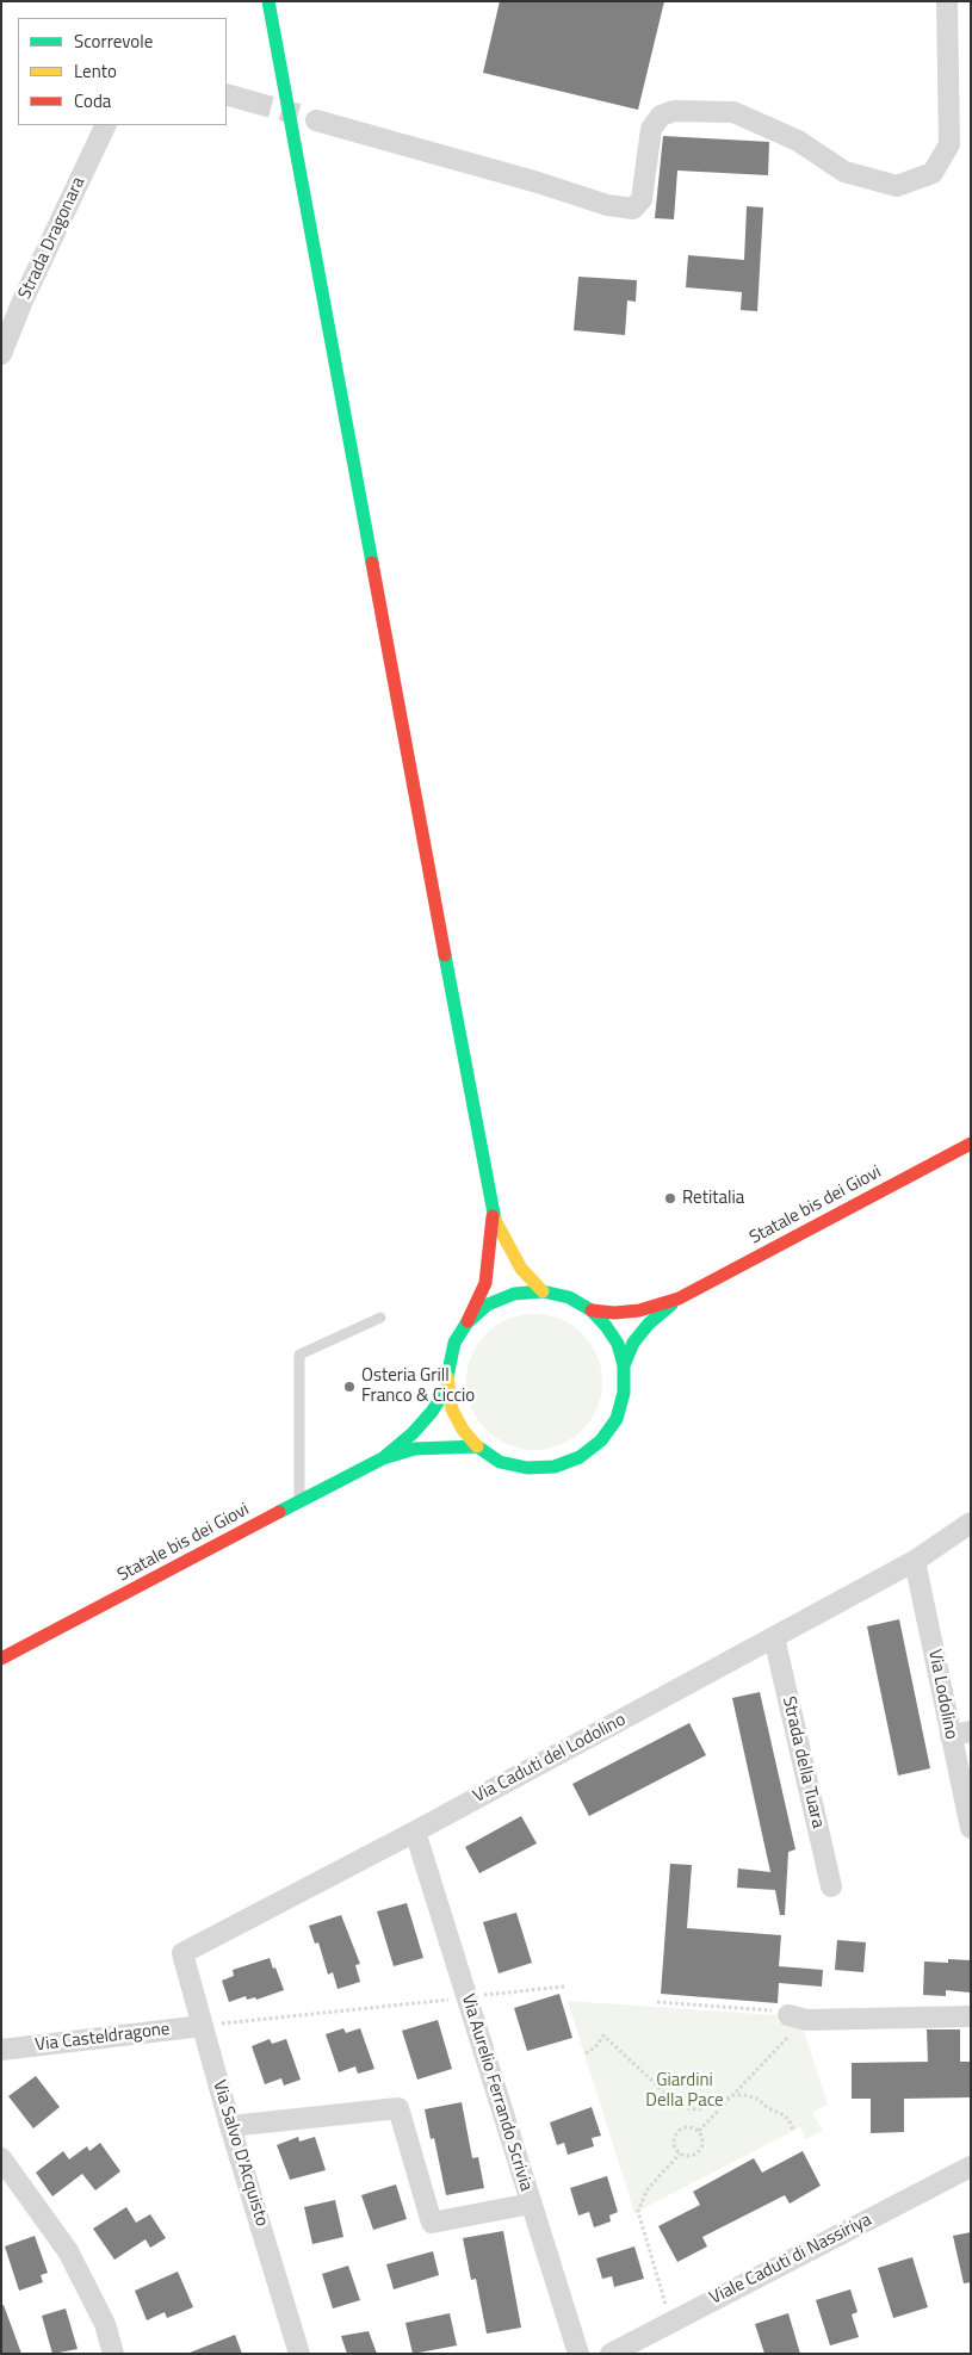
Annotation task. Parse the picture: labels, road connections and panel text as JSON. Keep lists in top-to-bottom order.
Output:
{
  "streets": {
    "main road": ["Statale bis dei Giovi"],
    "street": [
      "Strada Dragonara",
      "Via Lodolino",
      "Via Caduti del Lodolino",
      "Strada della Tuara",
      "Via Casteldragone",
      "Via Aurelio Ferrando Scrivia",
      "Via Salvo D'Acquisto",
      "Viale Caduti di Nassiriya"
    ]
  },
  "crossings": [
    ["Via Lodolino", "Via Caduti del Lodolino"],
    ["Via Caduti del Lodolino", "Strada della Tuara"],
    ["Via Caduti del Lodolino", "Via Aurelio Ferrando Scrivia"],
    ["Via Caduti del Lodolino", "Via Salvo D'Acquisto"],
    ["Via Casteldragone", "Via Salvo D'Acquisto"]
  ],
  "parks": ["Giardini Della Pace"],
  "places": ["Retitalia", "Osteria Grill Franco & Ciccio"],
  "legend": ["Scorrevole", "Lento", "Coda"]
}
